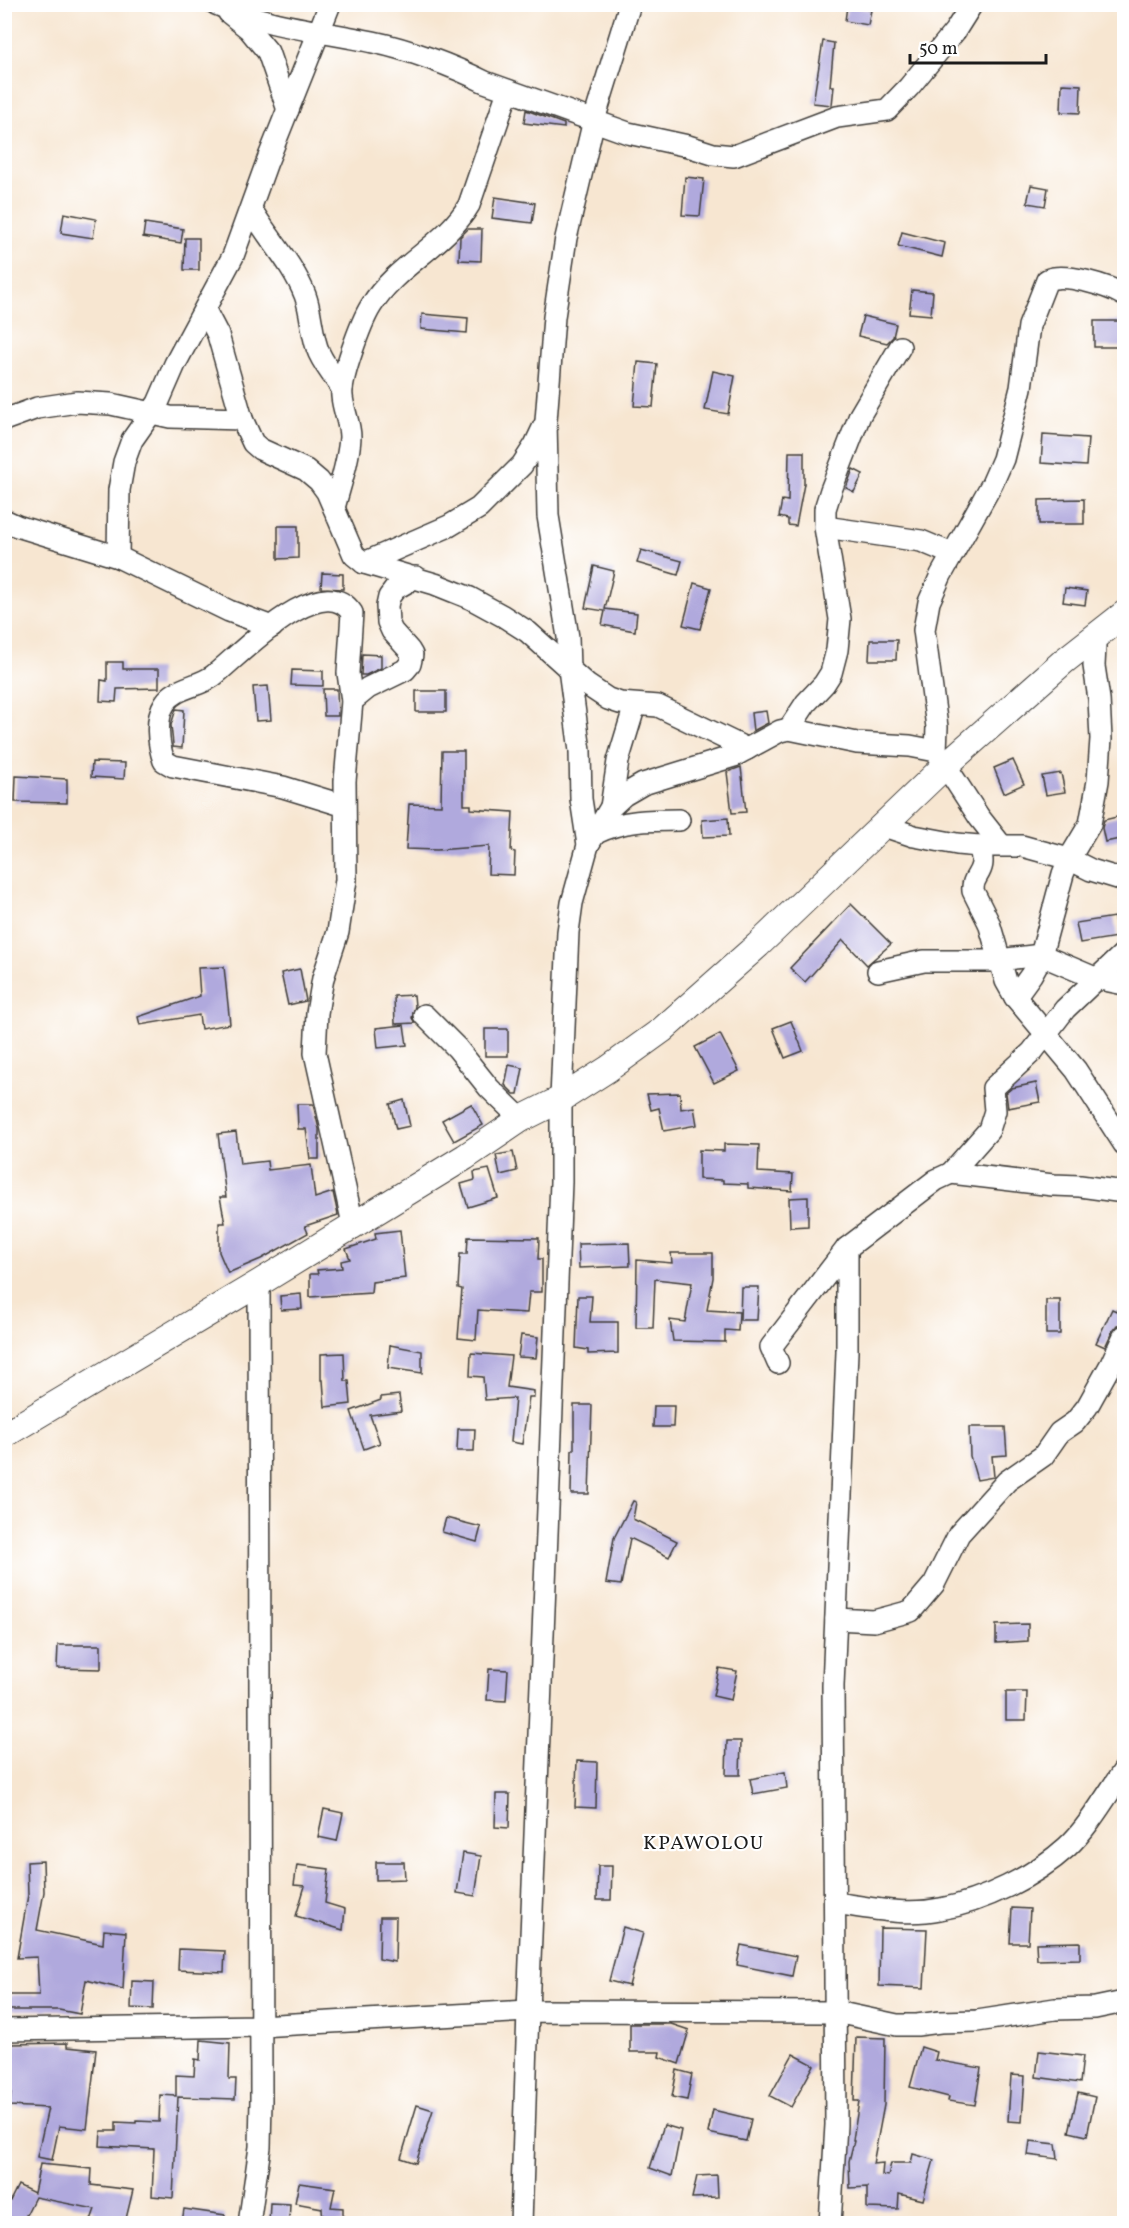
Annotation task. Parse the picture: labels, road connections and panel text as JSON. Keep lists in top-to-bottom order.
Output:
{
  "districts": ["KPAWOLOU"],
  "scale_bar": "50 m"
}
